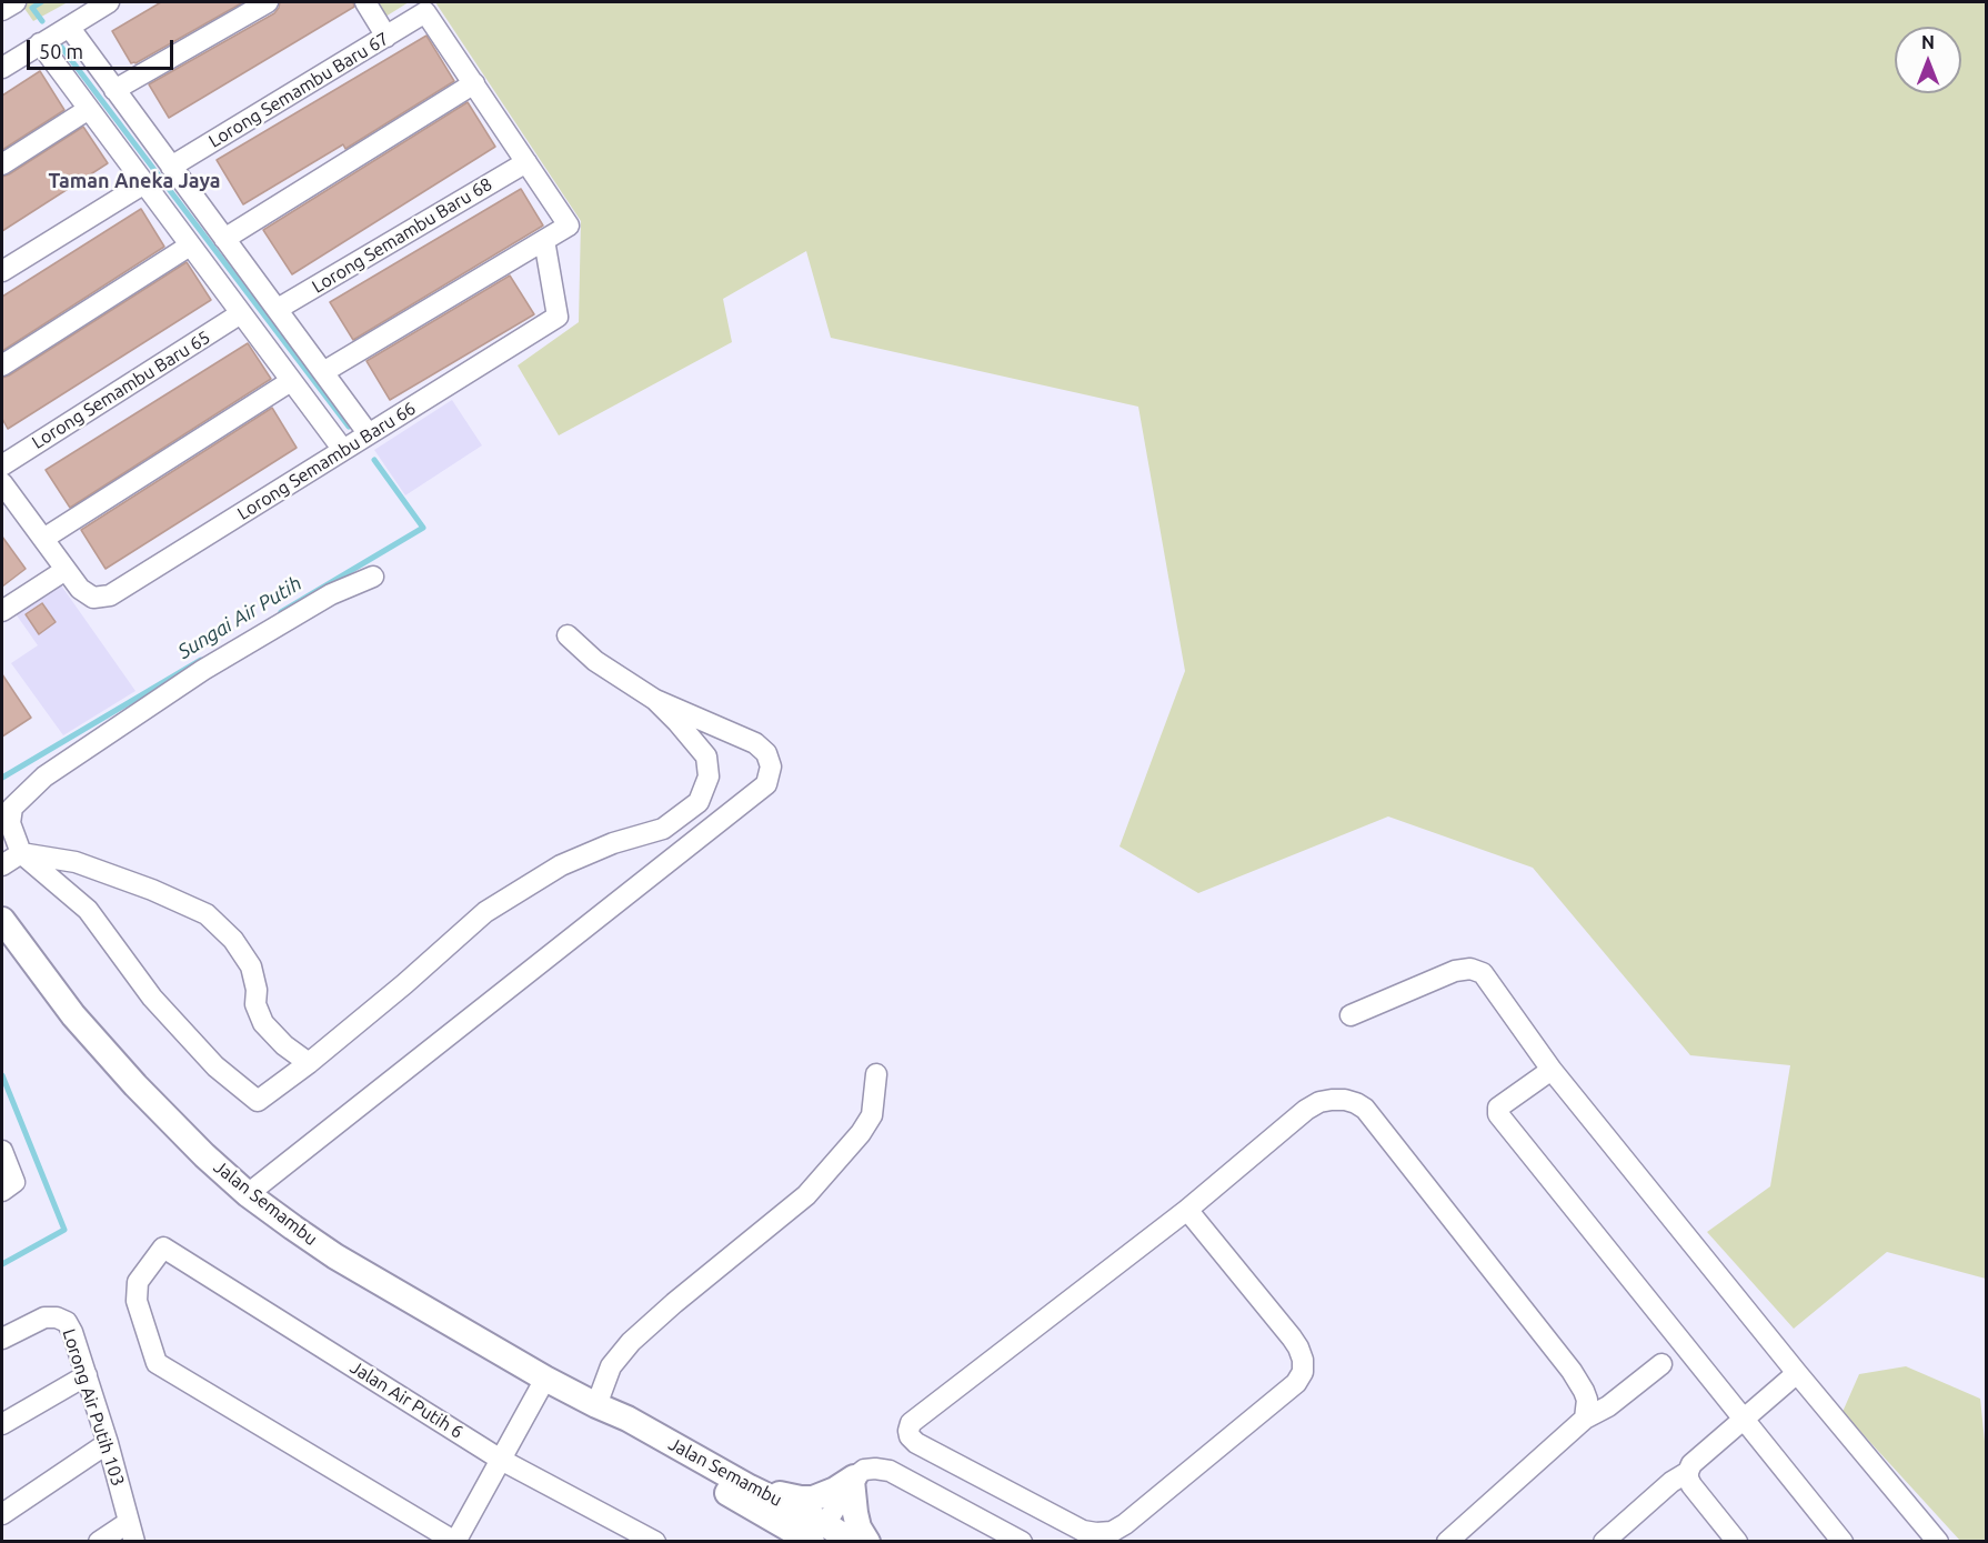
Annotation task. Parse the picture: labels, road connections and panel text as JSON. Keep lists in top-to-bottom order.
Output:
{
  "streets": {
    "main road": ["Jalan Semambu"],
    "street": [
      "Lorong Semambu Baru 67",
      "Lorong Semambu Baru 68",
      "Lorong Semambu Baru 65",
      "Lorong Semambu Baru 66",
      "Jalan Air Putih 6",
      "Lorong Air Putih 103"
    ]
  },
  "districts": ["Taman Aneka Jaya"],
  "water": ["Sungai Air Putih"],
  "scale_bar": "50 m",
  "north": "top"
}
